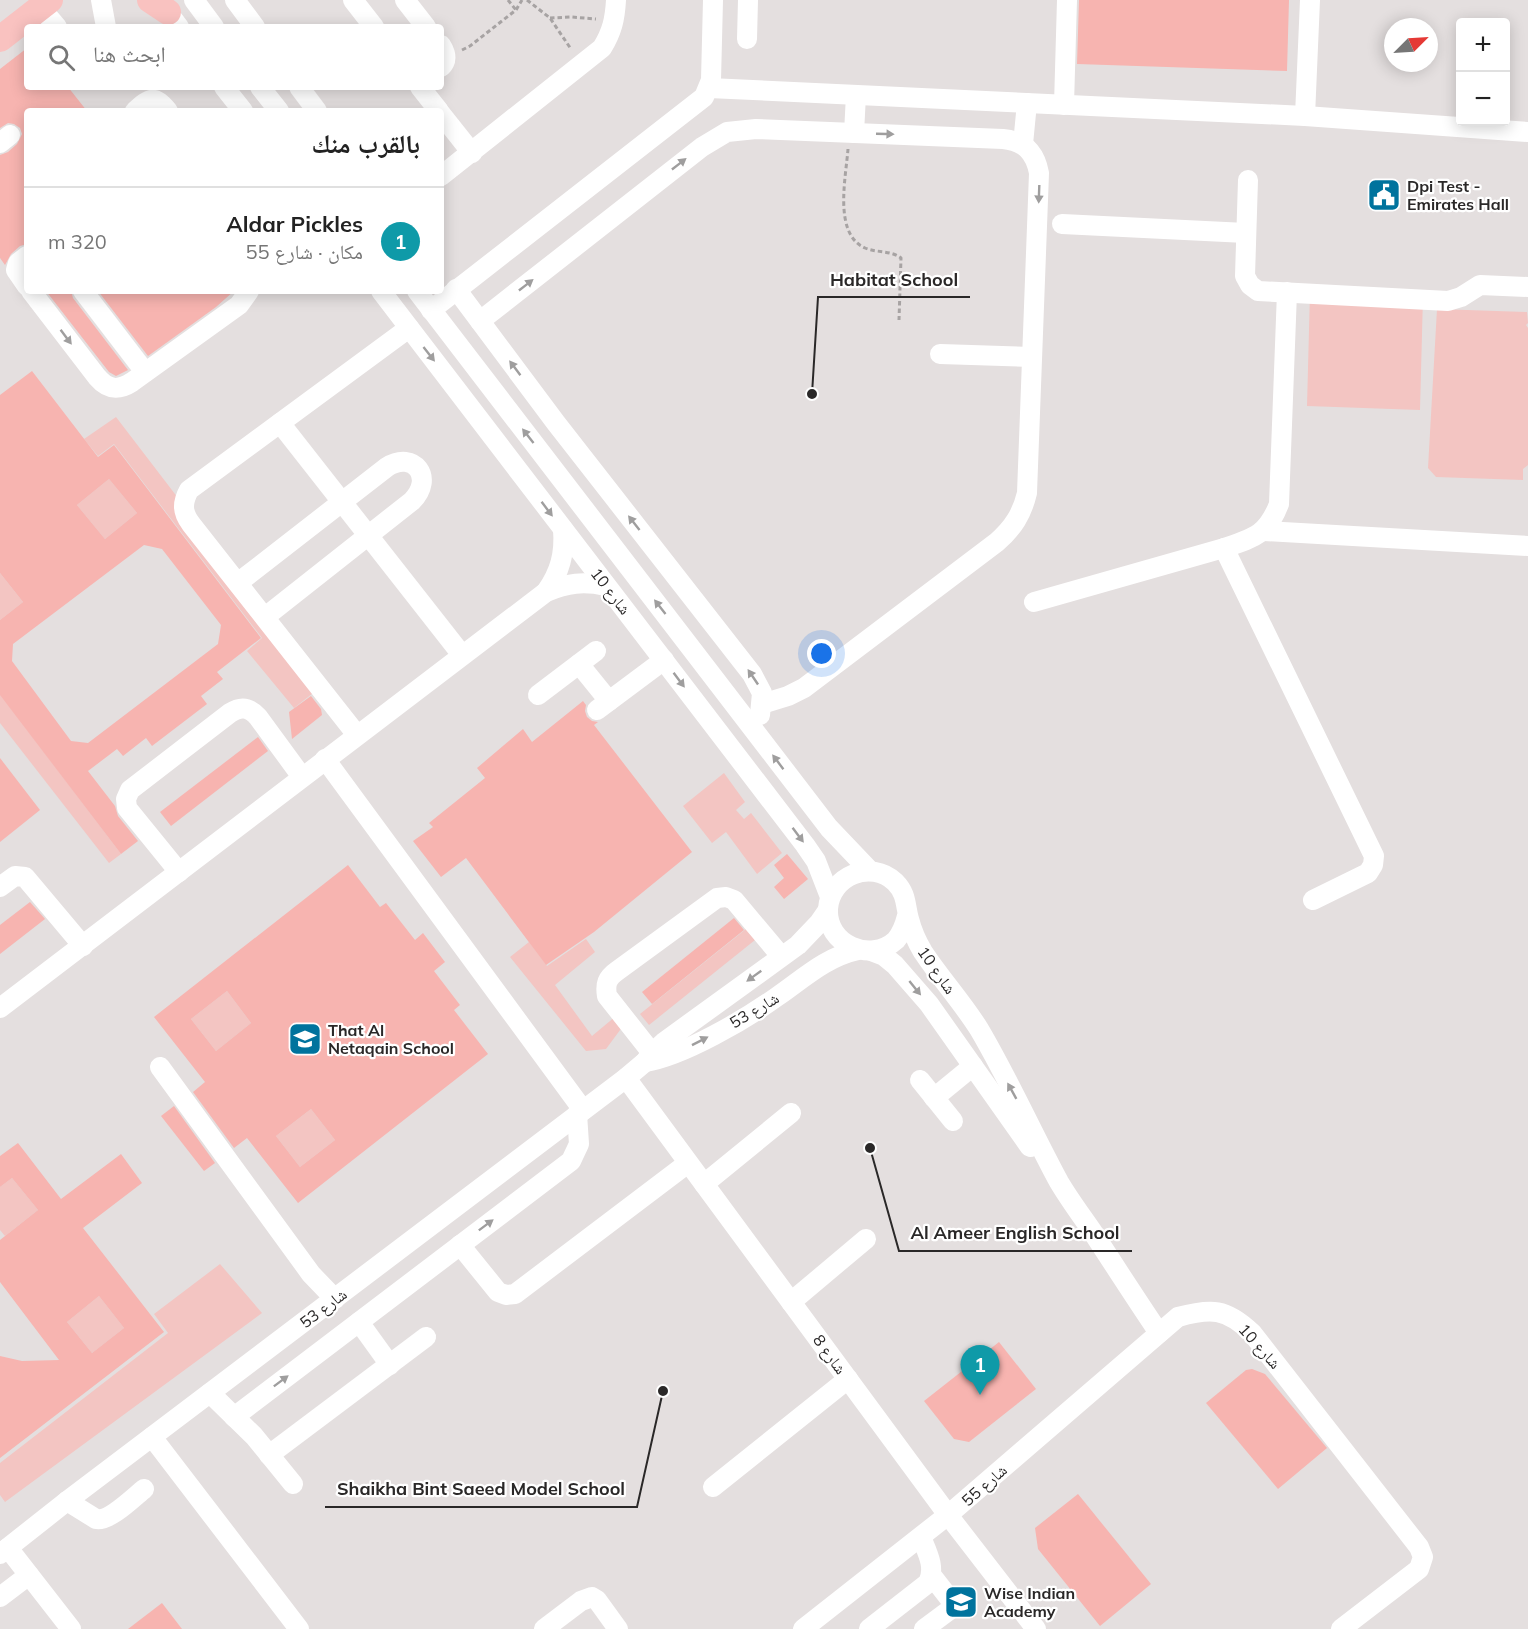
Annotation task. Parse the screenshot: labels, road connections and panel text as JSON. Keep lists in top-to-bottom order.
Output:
{
  "streets": {
    "street": [
      "شارع 10",
      "شارع 53",
      "شارع 8",
      "شارع 55"
    ]
  },
  "crossings": [
    ["شارع 10", "شارع 53"],
    ["شارع 10", "شارع 55"],
    ["شارع 53", "شارع 8"],
    ["شارع 8", "شارع 55"]
  ],
  "places": {
    "public building": ["Dpi Test - Emirates Hall"],
    "other": ["Habitat School", "Al Ameer English School", "Shaikha Bint Saeed Model School"],
    "school or university": ["That Al Netaqain School", "Wise Indian Academy"]
  },
  "north": "top right",
  "page": {
    "map_buttons": ["+", "−"],
    "search": "ابحث هنا",
    "heading": "بالقرب منك",
    "list": [
      {
        "mark": "1",
        "name": "Aldar Pickles",
        "note": "مكان · شارع 55",
        "value": "320 m"
      }
    ],
    "pins": "1"
  }
}
